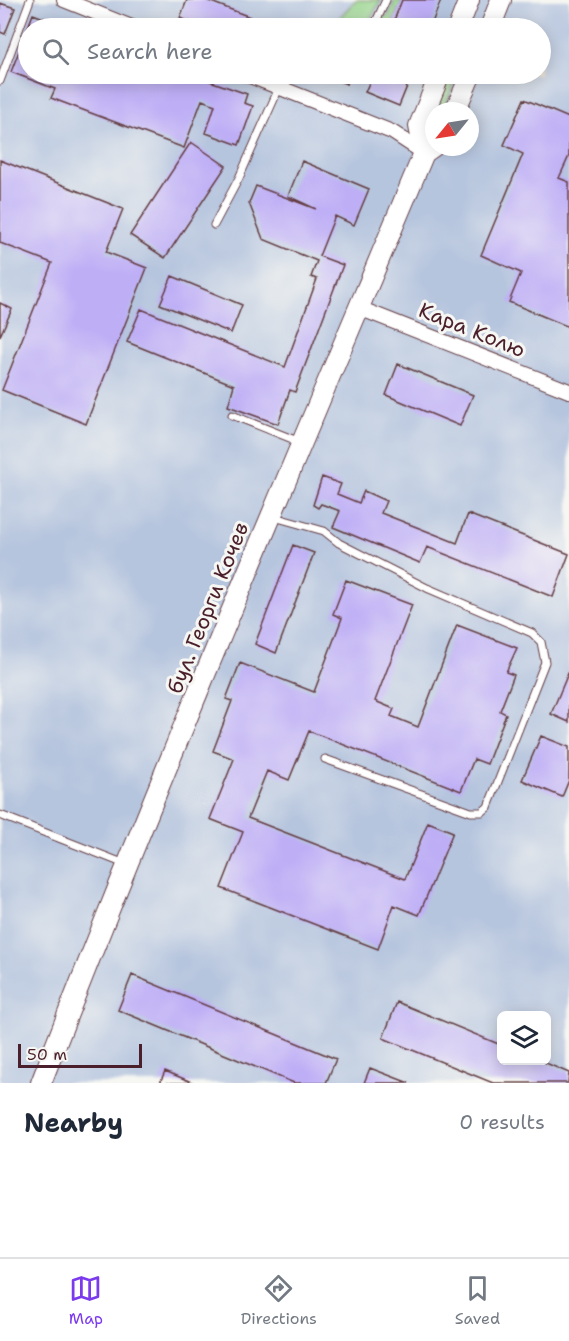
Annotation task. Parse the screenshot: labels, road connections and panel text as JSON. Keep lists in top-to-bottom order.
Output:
{
  "streets": {
    "main road": ["бул. Георги Кочев"],
    "street": ["Кара Колю"]
  },
  "crossings": [
    ["Кара Колю", "бул. Георги Кочев"]
  ],
  "scale_bar": "50 m",
  "north": "bottom left",
  "page": {
    "search": "Search here",
    "scale": "50 m",
    "heading": ["Nearby", "0 results"],
    "nav": ["Map", "Directions", "Saved"]
  }
}
